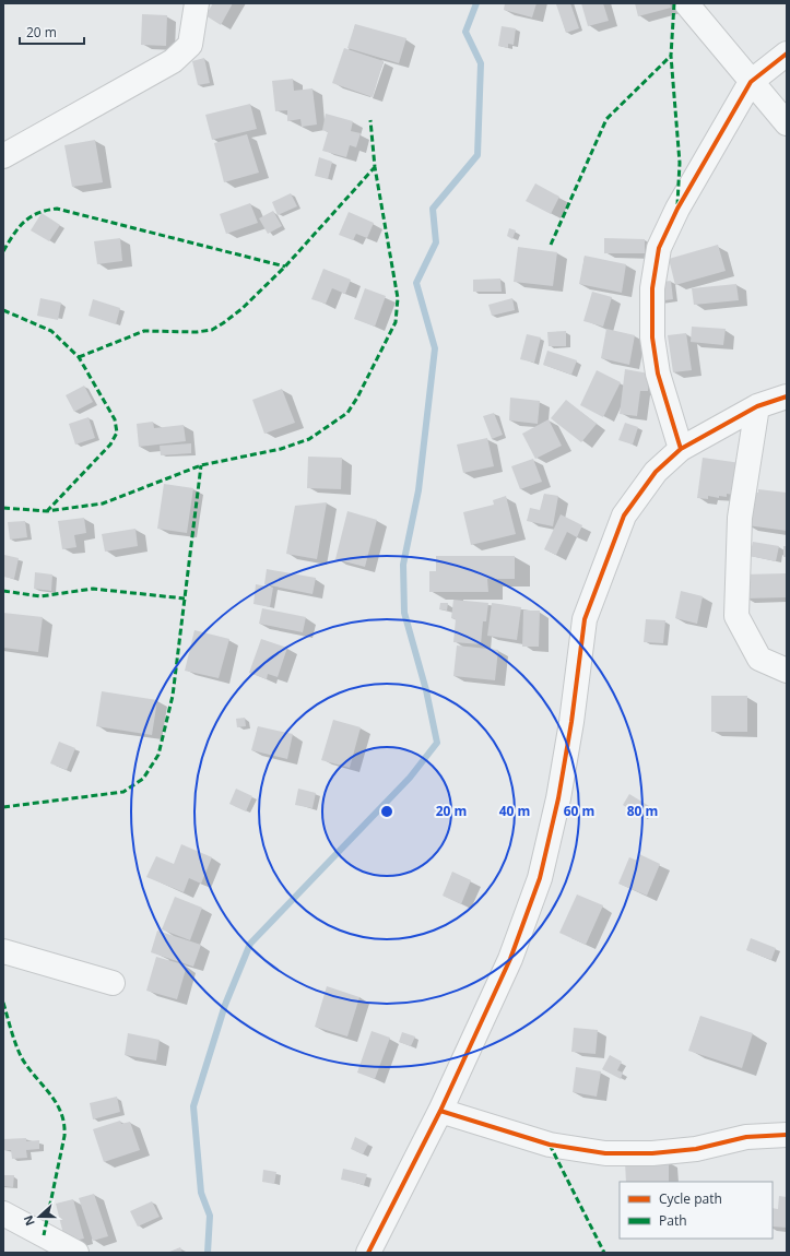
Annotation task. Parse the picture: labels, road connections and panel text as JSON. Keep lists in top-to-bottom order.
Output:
{
  "legend": ["Cycle path", "Path"],
  "scale_bar": "20 m",
  "north": "left",
  "rings": [
    "20 m",
    "40 m",
    "60 m",
    "80 m"
  ]
}
